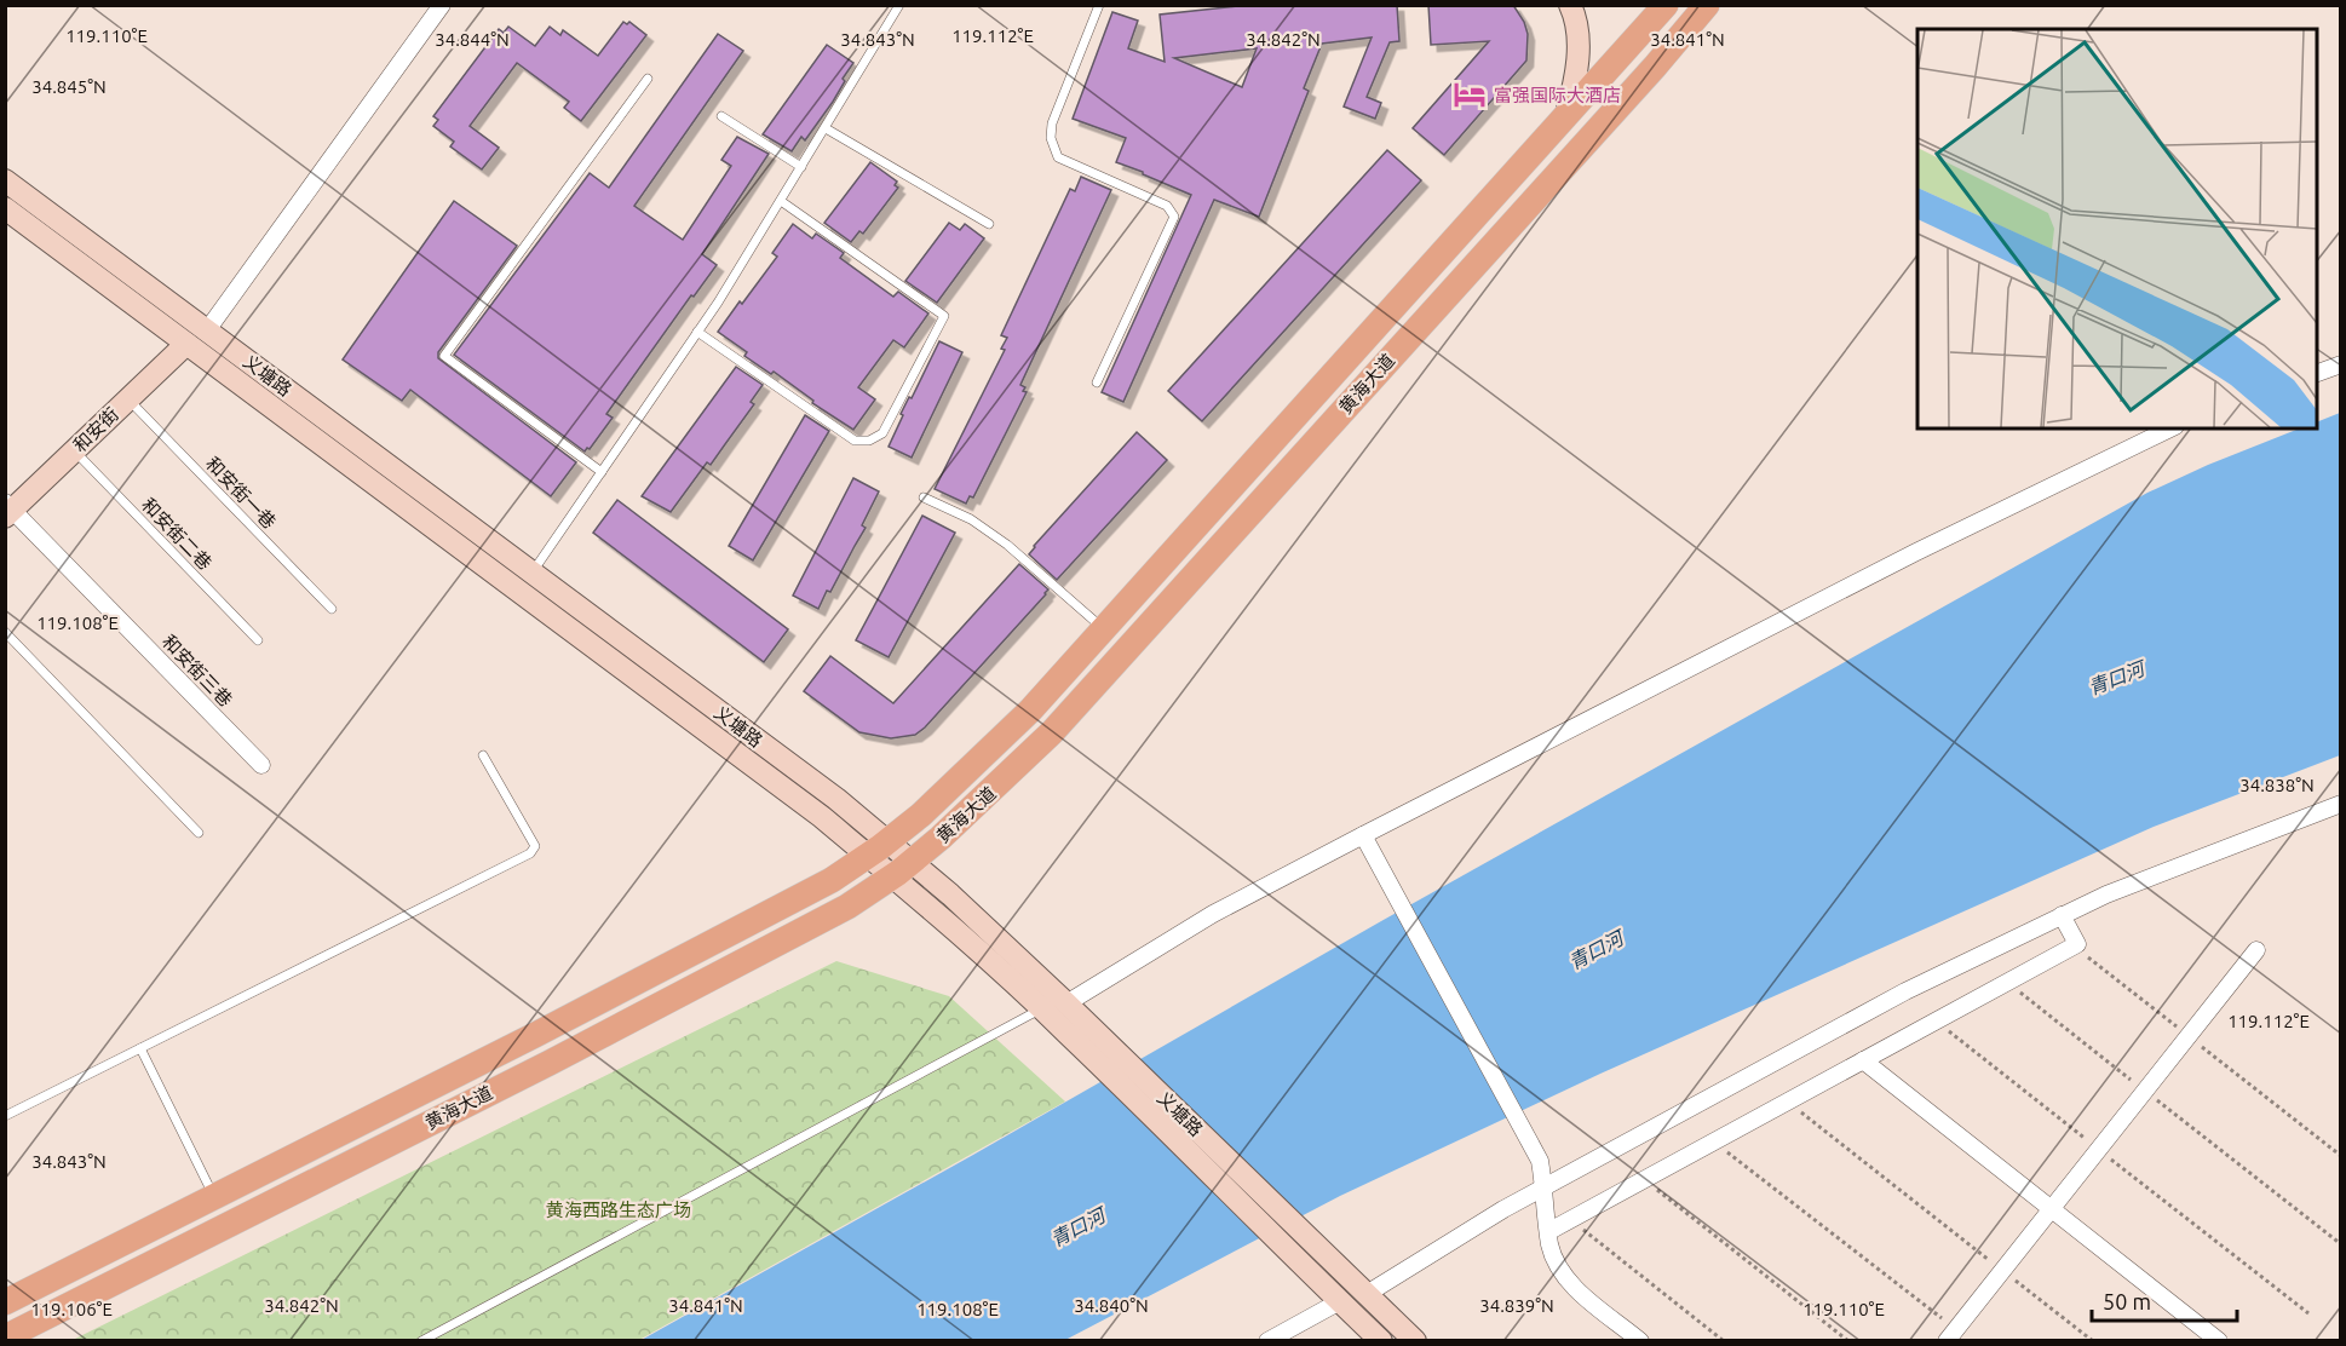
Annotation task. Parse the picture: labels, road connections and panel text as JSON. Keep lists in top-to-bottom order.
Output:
{
  "streets": {
    "main road": ["义塘路", "黄海大道", "和安街"],
    "street": ["和安街三巷"],
    "lane": ["和安街一巷", "和安街二巷"]
  },
  "crossings": [
    ["义塘路", "黄海大道"],
    ["义塘路", "和安街"],
    ["和安街", "和安街一巷"],
    ["和安街", "和安街二巷"],
    ["和安街", "和安街三巷"]
  ],
  "water": ["青口河"],
  "parks": ["黄海西路生态广场"],
  "places": {
    "hotel": ["富强国际大酒店"]
  },
  "scale_bar": "50 m",
  "coordinates": [
    "119.110°E",
    "119.112°E",
    "34.844°N",
    "34.843°N",
    "34.842°N",
    "34.841°N",
    "34.845°N",
    "119.108°E",
    "34.838°N",
    "34.840°N",
    "34.839°N",
    "119.106°E"
  ]
}
